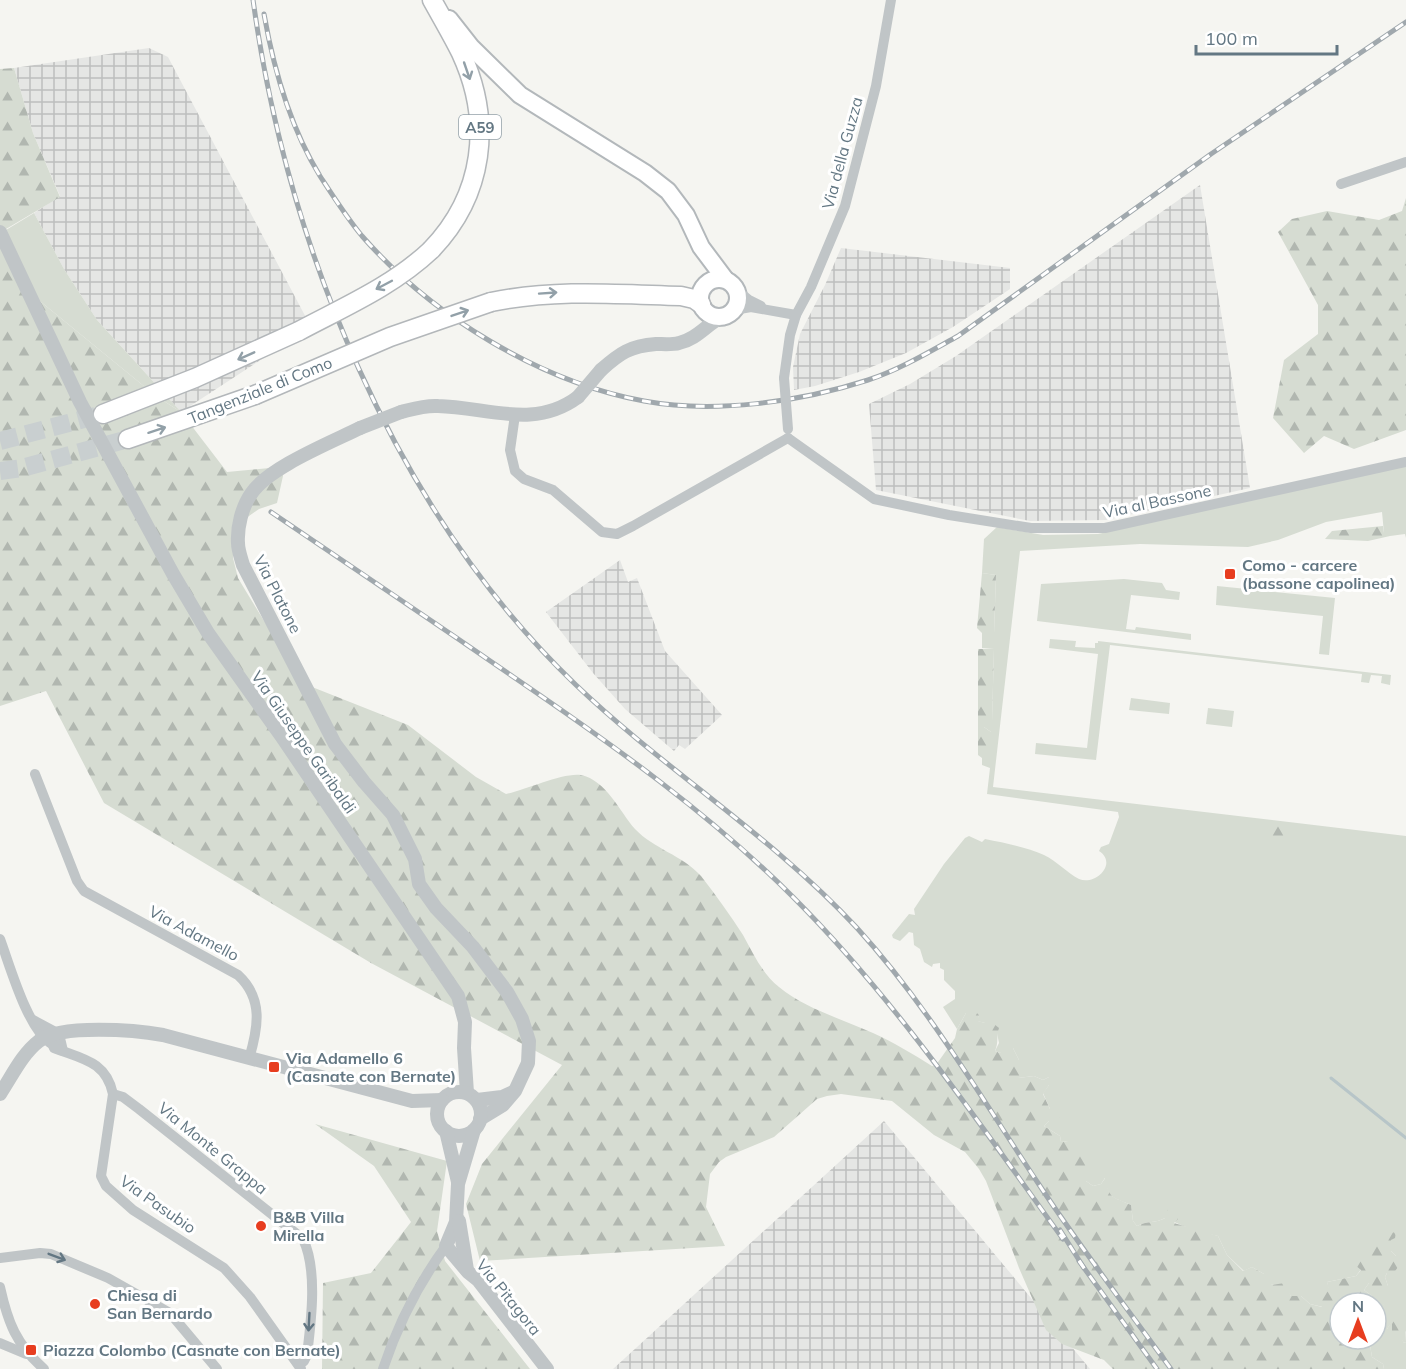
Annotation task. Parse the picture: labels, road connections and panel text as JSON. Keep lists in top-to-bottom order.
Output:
{
  "streets": {
    "highway": ["A59", "Tangenziale di Como"],
    "street": [
      "Via della Guzza",
      "Via al Bassone",
      "Via Platone",
      "Via Giuseppe Garibaldi",
      "Via Adamello",
      "Via Monte Grappa",
      "Via Pasubio",
      "Via Pitagora"
    ]
  },
  "crossings": [
    ["Via della Guzza", "Via al Bassone"],
    ["Tangenziale di Como", "Via Platone"],
    ["Via Monte Grappa", "Via Pasubio"]
  ],
  "one_way": ["Tangenziale di Como", "Via Monte Grappa"],
  "places": {
    "transit": ["Como - carcere (bassone capolinea)", "Via Adamello 6 (Casnate con Bernate)", "Piazza Colombo (Casnate con Bernate)"],
    "other": ["B&B Villa Mirella", "Chiesa di San Bernardo"]
  },
  "scale_bar": "100 m",
  "north": "top"
}
